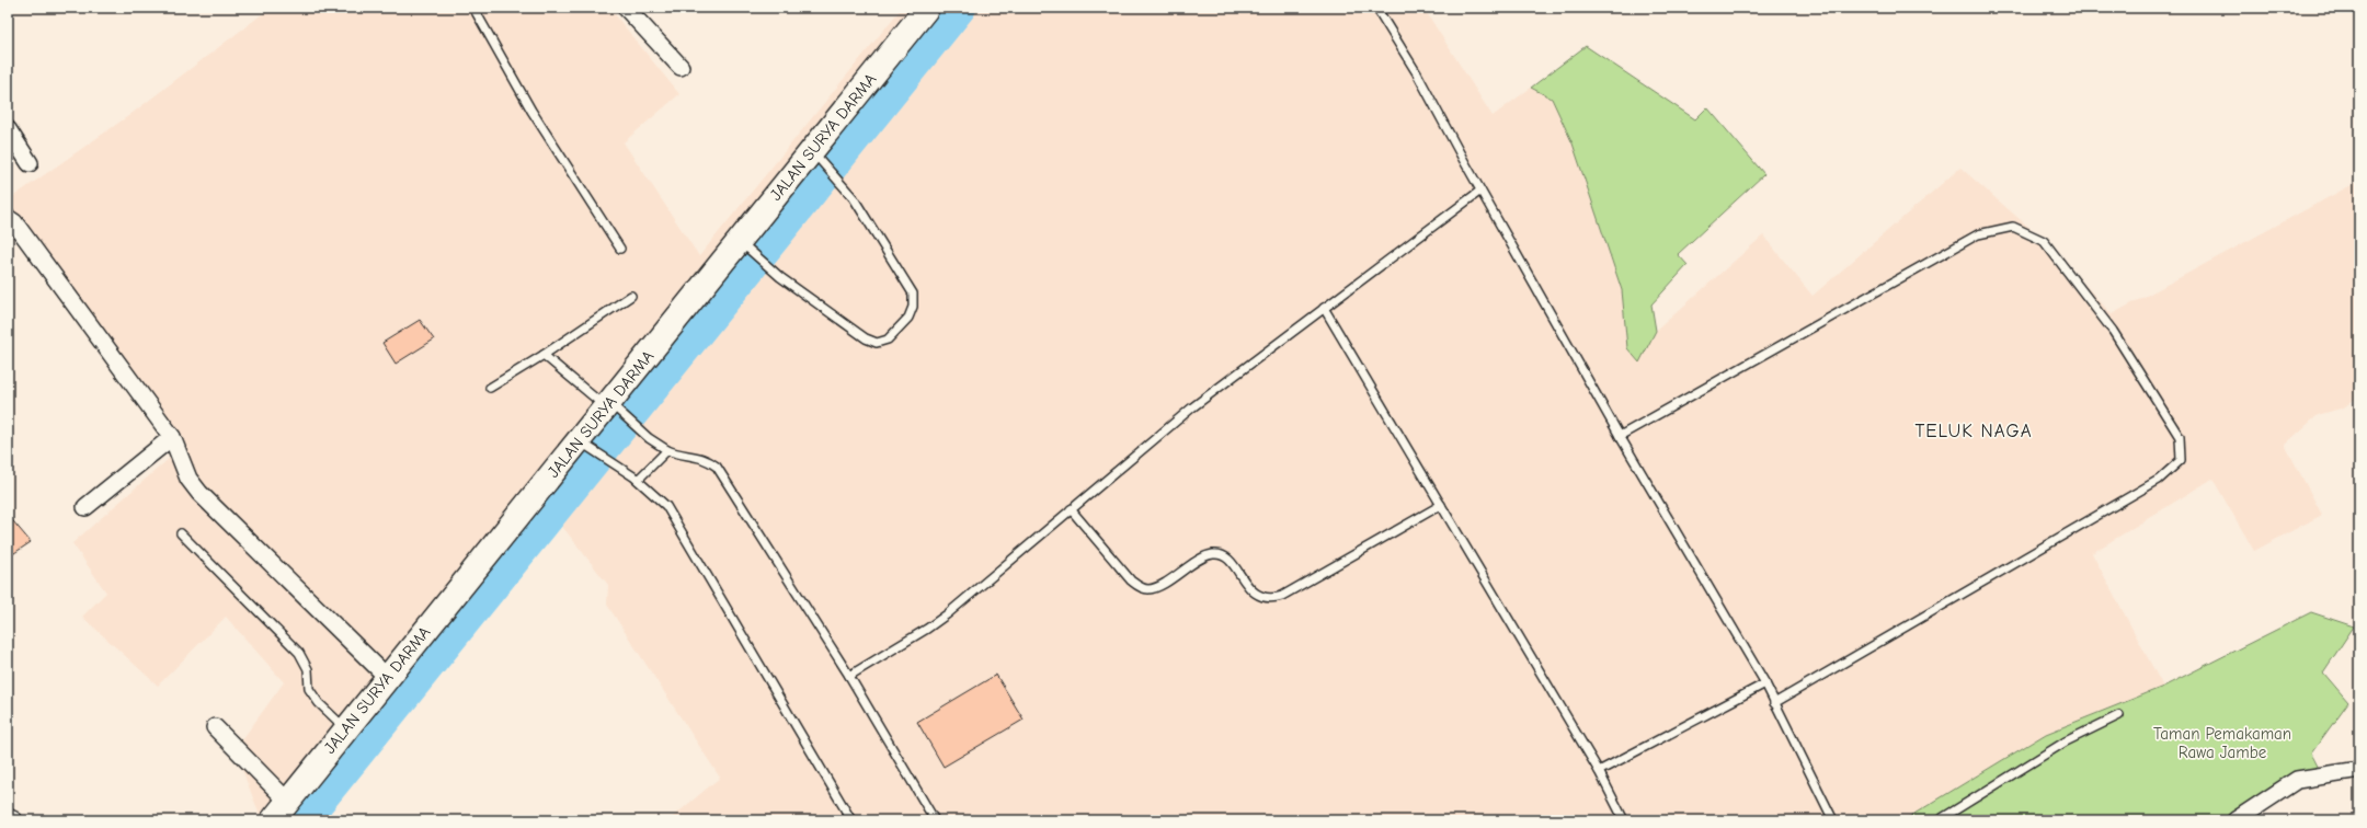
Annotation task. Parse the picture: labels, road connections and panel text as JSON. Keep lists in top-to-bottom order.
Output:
{
  "streets": {
    "main road": ["JALAN SURYA DARMA"]
  },
  "districts": ["TELUK NAGA"],
  "parks": ["Taman Pemakaman Rawa Jambe"]
}
